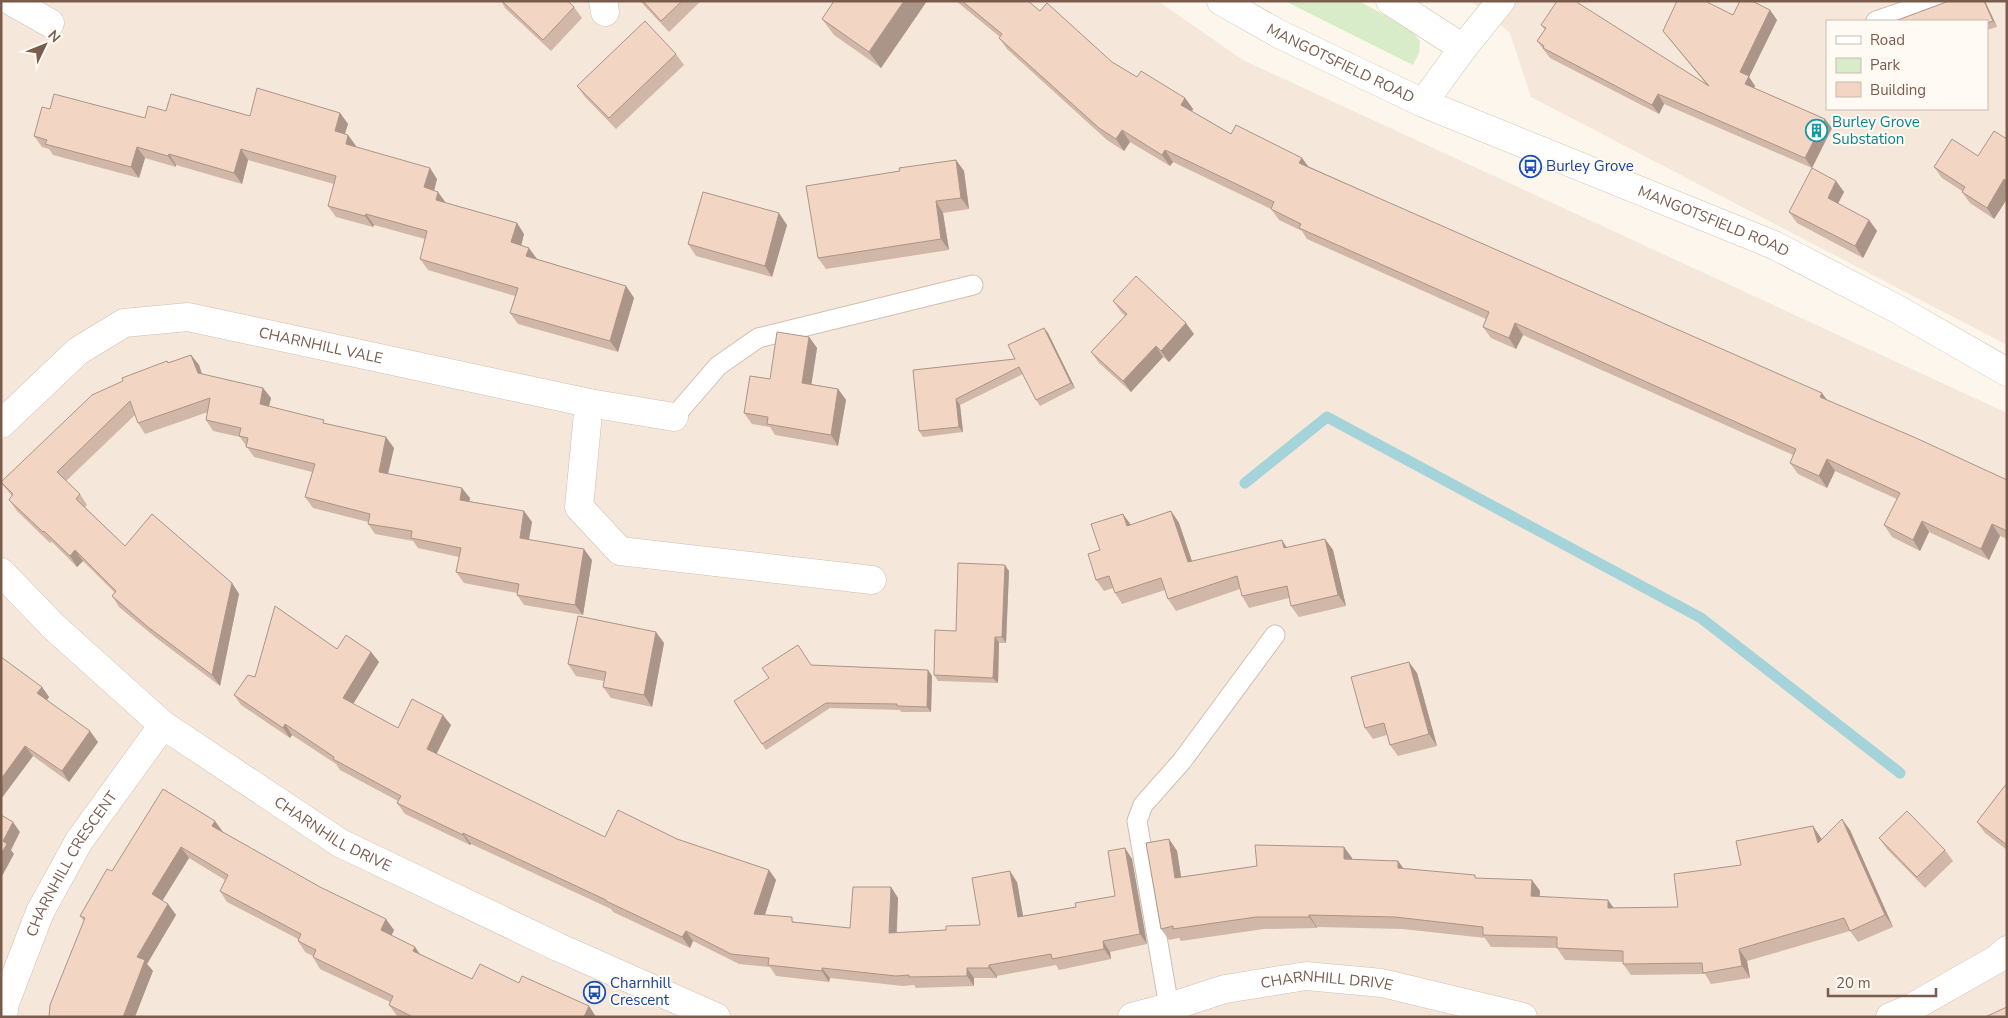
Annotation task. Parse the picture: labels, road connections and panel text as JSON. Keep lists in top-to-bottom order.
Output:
{
  "streets": {
    "street": [
      "MANGOTSFIELD ROAD",
      "CHARNHILL VALE",
      "CHARNHILL DRIVE",
      "CHARNHILL CRESCENT"
    ]
  },
  "crossings": [
    ["CHARNHILL DRIVE", "CHARNHILL CRESCENT"]
  ],
  "places": {
    "building": ["Burley Grove Substation"],
    "bus stop": ["Burley Grove", "Charnhill Crescent"]
  },
  "legend": ["Road", "Park", "Building"],
  "scale_bar": "20 m",
  "north": "top right"
}
